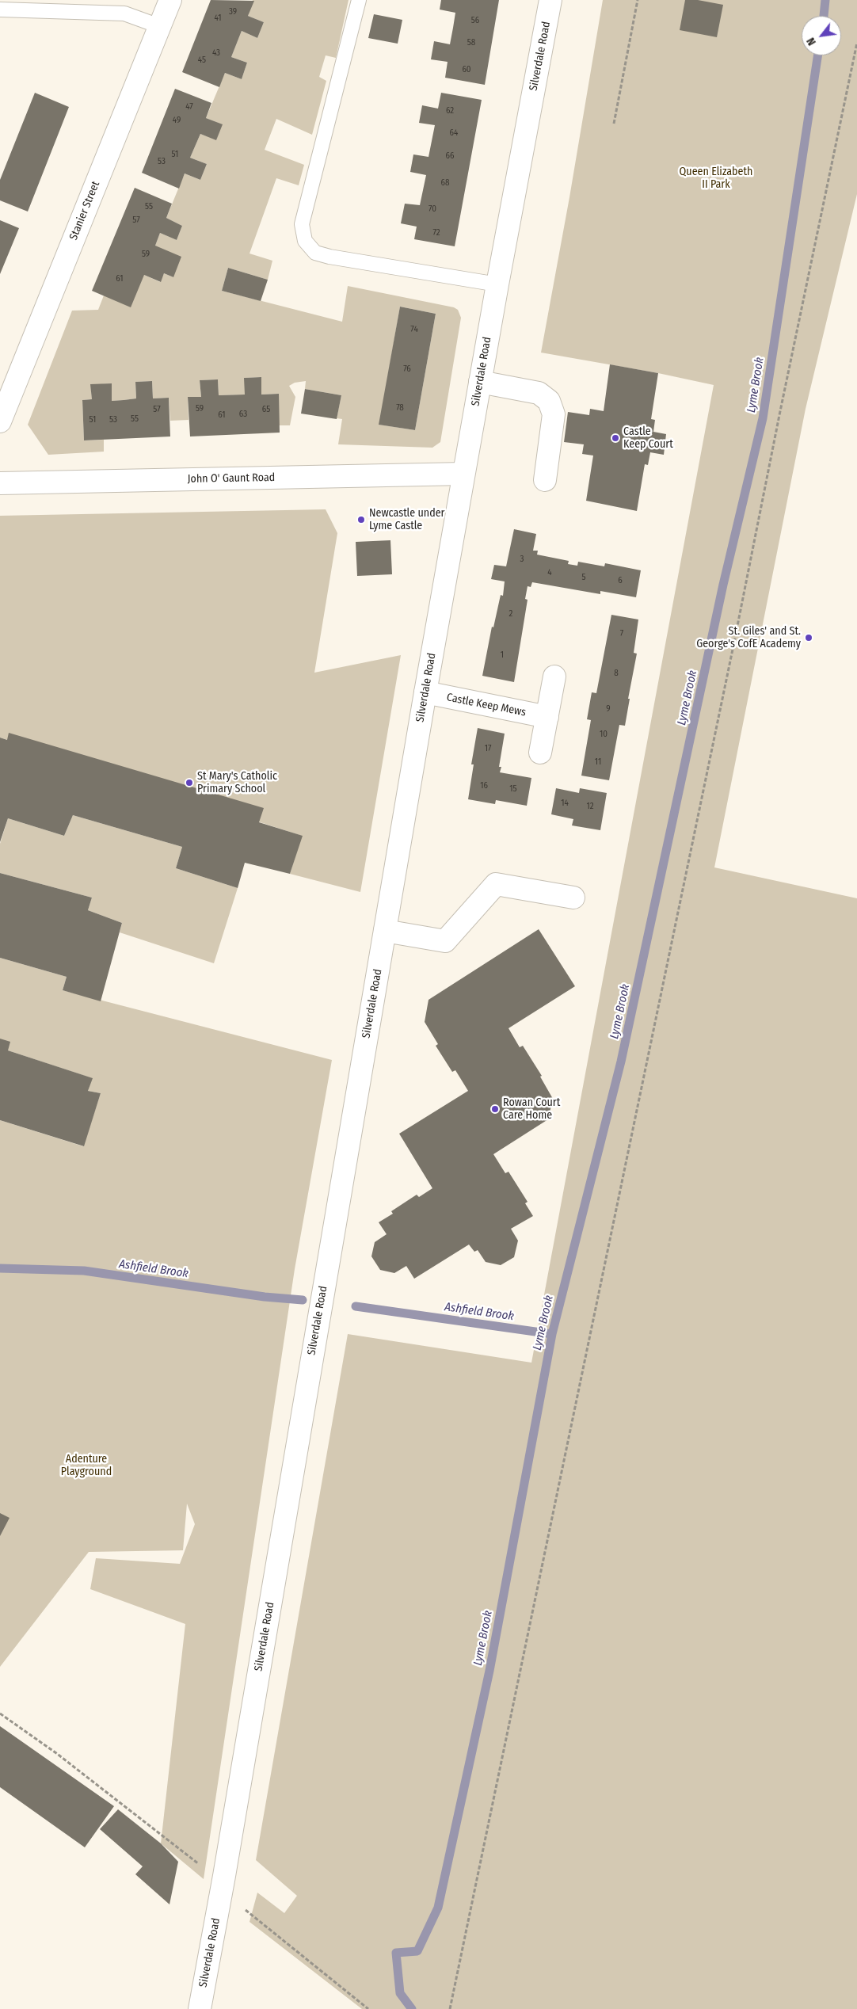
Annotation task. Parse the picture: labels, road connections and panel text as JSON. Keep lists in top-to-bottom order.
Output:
{
  "streets": {
    "main road": [
      "Silverdale Road",
      "Stanier Street",
      "John O' Gaunt Road",
      "Castle Keep Mews"
    ]
  },
  "crossings": [
    ["Silverdale Road", "John O' Gaunt Road"],
    ["Silverdale Road", "Castle Keep Mews"]
  ],
  "water": ["Lyme Brook", "Ashfield Brook"],
  "parks": ["Queen Elizabeth II Park", "Adenture Playground"],
  "places": [
    "Castle Keep Court",
    "Newcastle under Lyme Castle",
    "St. Giles' and St. George's CofE Academy",
    "St Mary's Catholic Primary School",
    "Rowan Court Care Home"
  ],
  "house_numbers": [
    "39",
    "41",
    "56",
    "58",
    "43",
    "45",
    "60",
    "47",
    "62",
    "49",
    "64",
    "51",
    "66",
    "53",
    "68",
    "55",
    "70",
    "57",
    "72",
    "59",
    "61",
    "74",
    "76",
    "78",
    "59",
    "57",
    "65",
    "63",
    "61",
    "55",
    "51",
    "53",
    "3",
    "4",
    "5",
    "6",
    "2",
    "7",
    "1",
    "8",
    "9",
    "10",
    "17",
    "11",
    "16",
    "15",
    "14",
    "12"
  ],
  "north": "bottom left"
}
